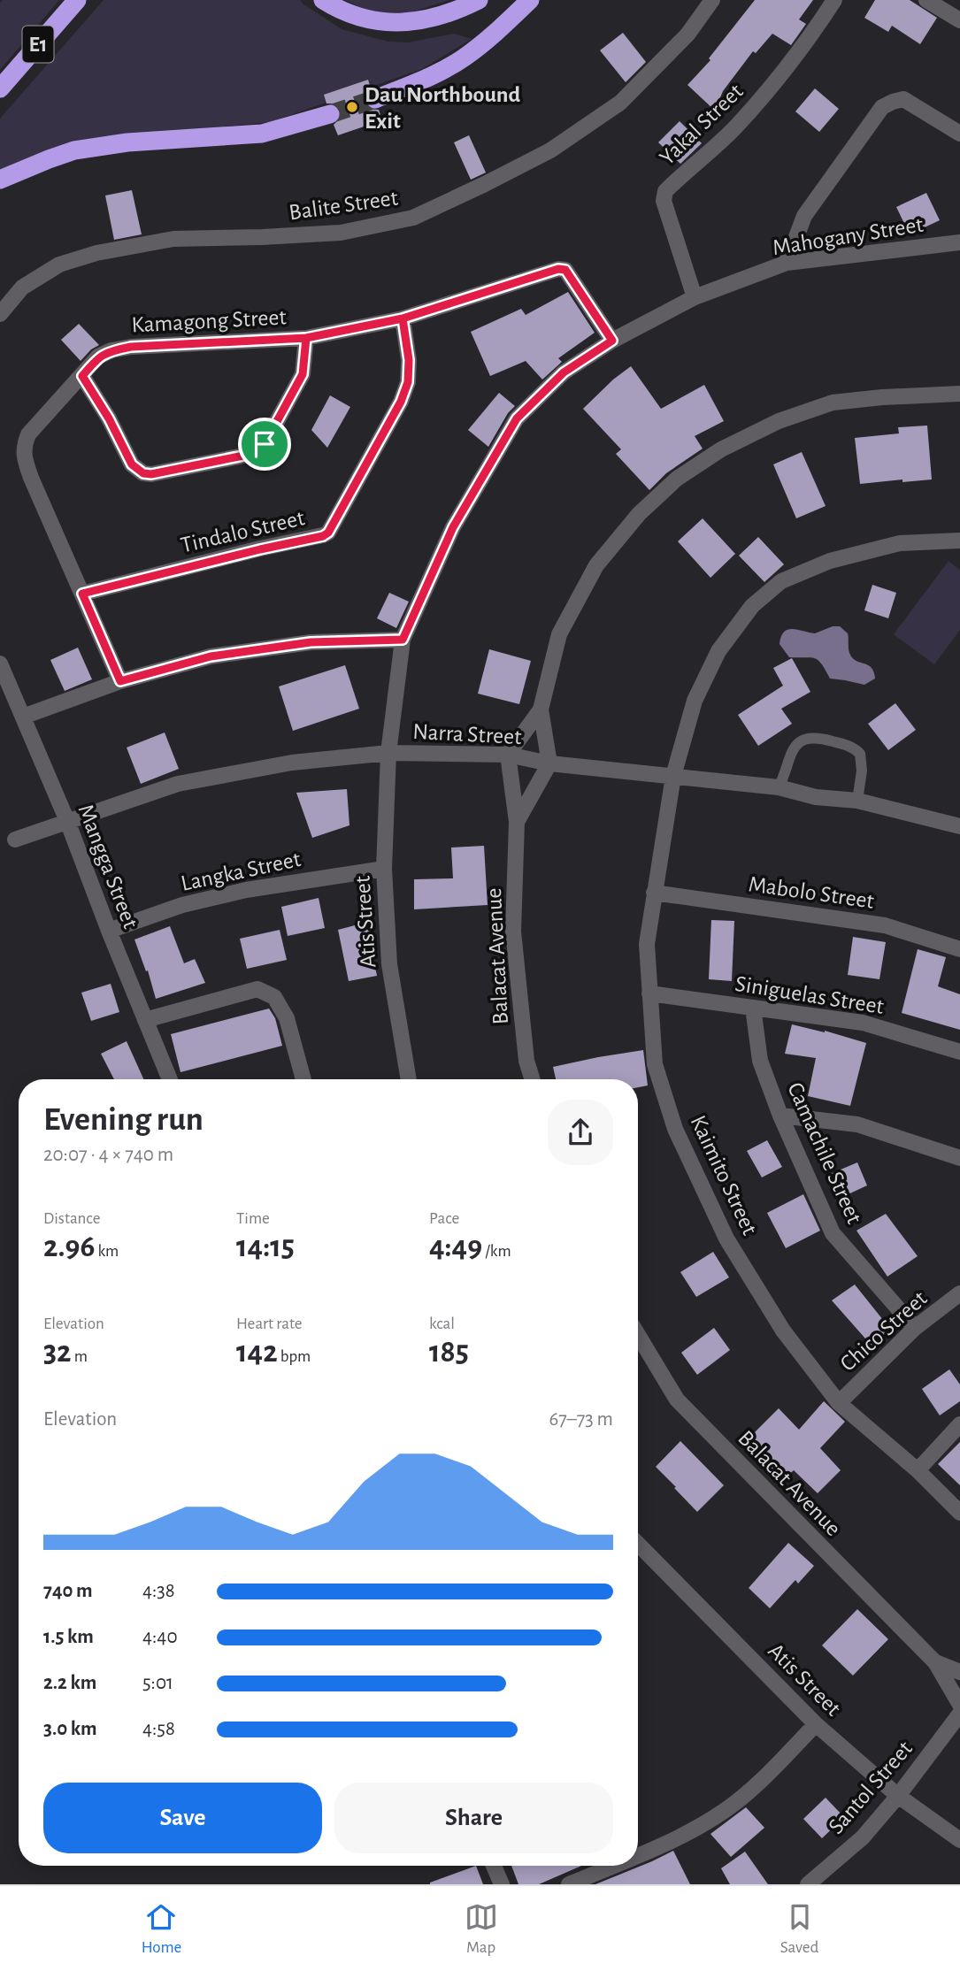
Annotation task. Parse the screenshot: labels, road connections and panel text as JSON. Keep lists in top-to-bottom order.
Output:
{
  "streets": {
    "highway": ["E1"],
    "street": [
      "Yakal Street",
      "Balite Street",
      "Mahogany Street",
      "Kamagong Street",
      "Tindalo Street",
      "Narra Street",
      "Mangga Street",
      "Langka Street",
      "Mabolo Street",
      "Atis Street",
      "Balacat Avenue",
      "Siniguelas Street",
      "Camachile Street",
      "Kaimito Street",
      "Chico Street",
      "Santol Street"
    ]
  },
  "crossings": [
    ["Yakal Street", "Mahogany Street"],
    ["Mahogany Street", "Kamagong Street"],
    ["Mahogany Street", "Narra Street"],
    ["Mahogany Street", "Atis Street"],
    ["Kamagong Street", "Tindalo Street"],
    ["Narra Street", "Mangga Street"],
    ["Narra Street", "Atis Street"],
    ["Narra Street", "Balacat Avenue"],
    ["Narra Street", "Kaimito Street"],
    ["Mangga Street", "Langka Street"],
    ["Langka Street", "Atis Street"],
    ["Mabolo Street", "Kaimito Street"],
    ["Atis Street", "Santol Street"],
    ["Siniguelas Street", "Camachile Street"],
    ["Siniguelas Street", "Kaimito Street"],
    ["Camachile Street", "Chico Street"],
    ["Kaimito Street", "Chico Street"]
  ],
  "places": ["Dau Northbound Exit"],
  "page": {
    "heading": ["Evening run", "20:07 · 4 × 740 m"],
    "stats": [
      ["Distance", "2.96 km"],
      ["Time", "14:15"],
      ["Pace", "4:49 /km"],
      ["Elevation", "32 m"],
      ["Heart rate", "142 bpm"],
      ["kcal", "185"]
    ],
    "chart": ["Elevation", "67–73 m"],
    "list": [
      {
        "name": "740 m",
        "note": "4:38"
      },
      {
        "name": "1.5 km",
        "note": "4:40"
      },
      {
        "name": "2.2 km",
        "note": "5:01"
      },
      {
        "name": "3.0 km",
        "note": "4:58"
      }
    ],
    "buttons": ["Save", "Share"],
    "tabs": ["Home", "Map", "Saved"]
  }
}
